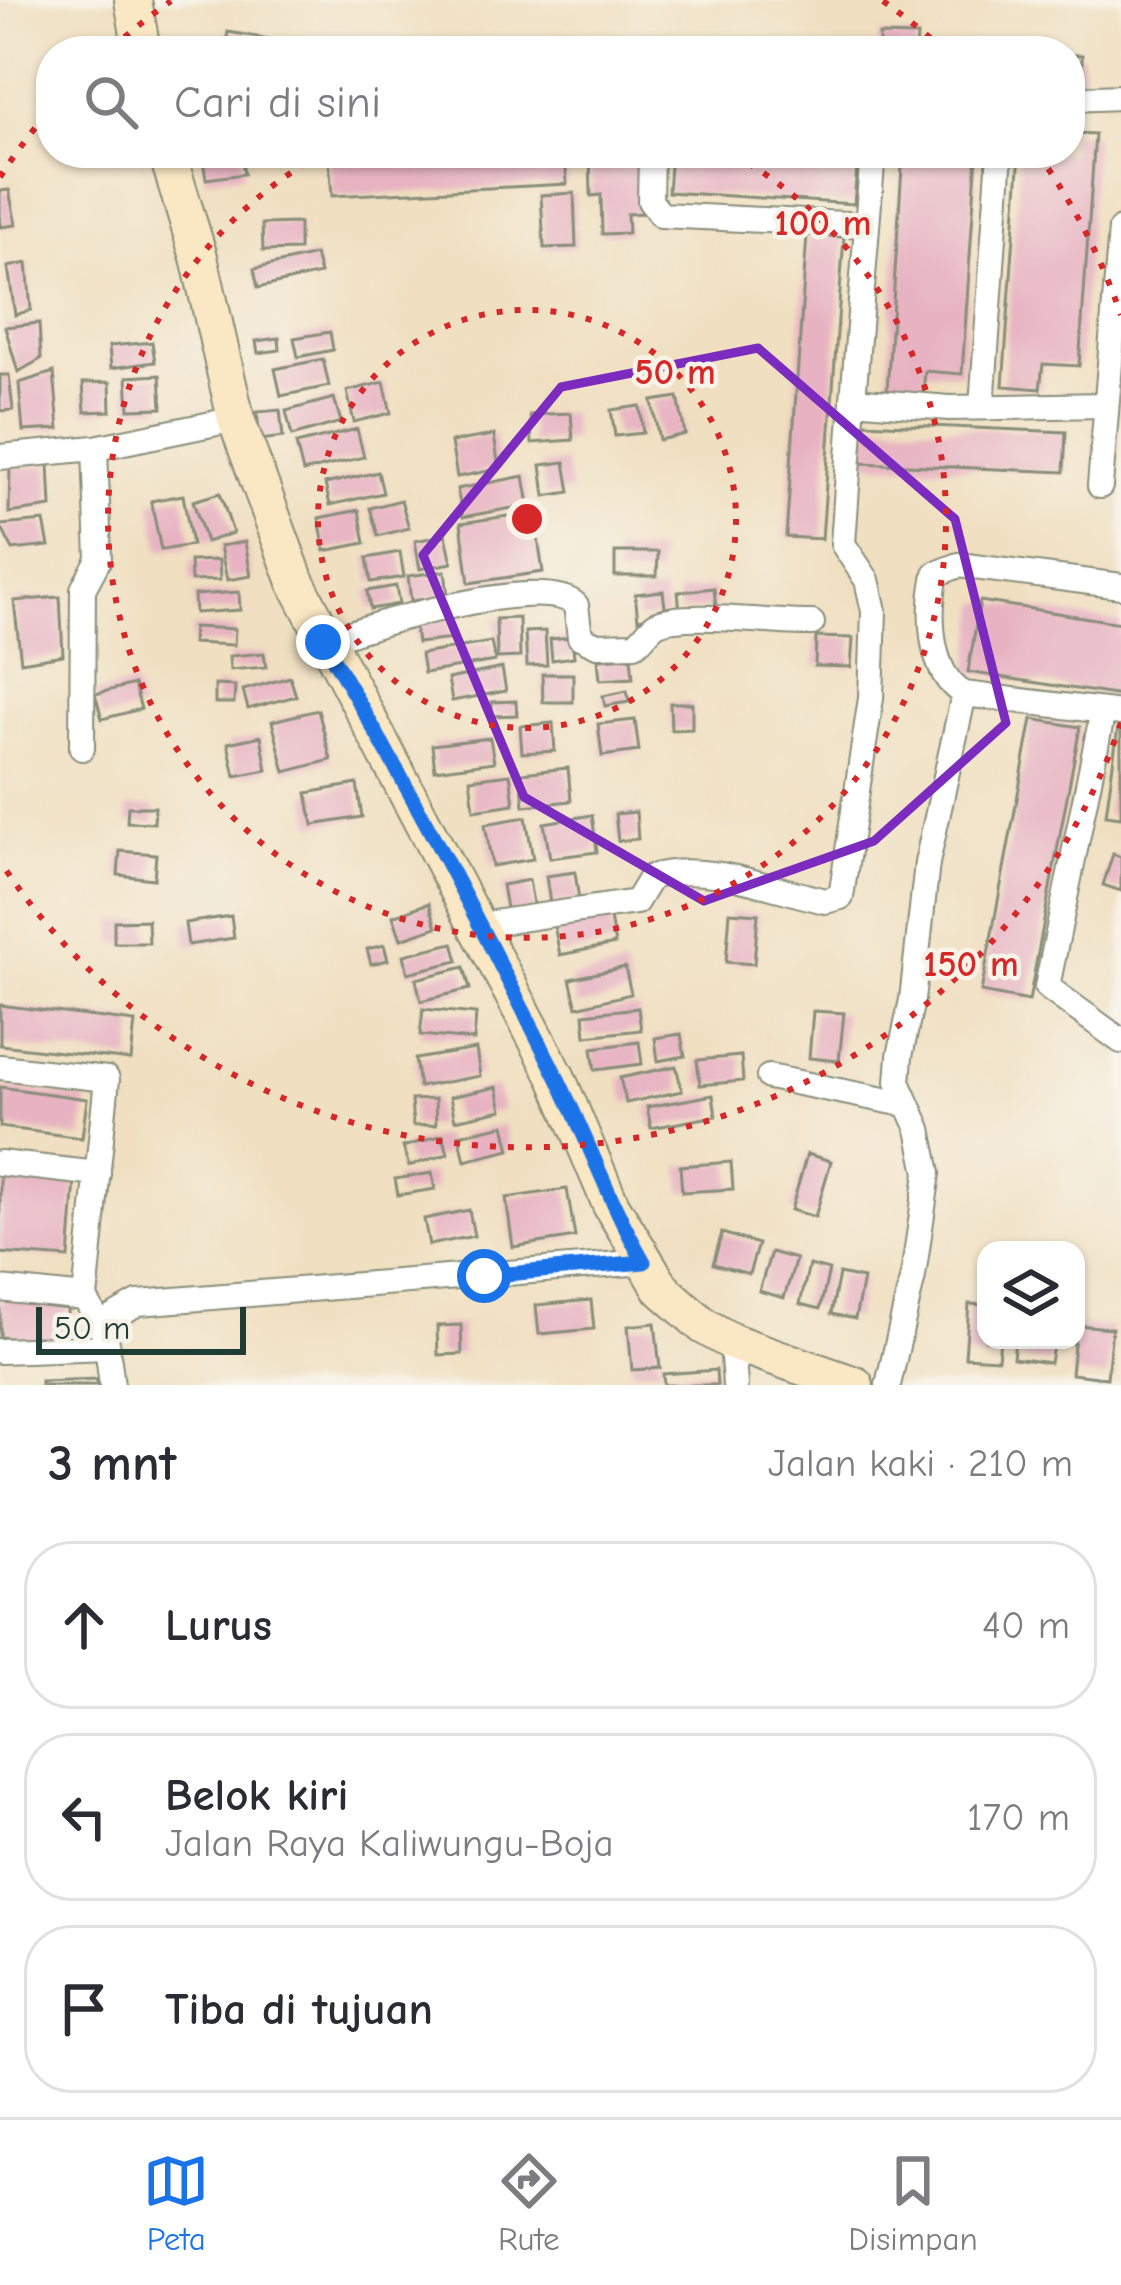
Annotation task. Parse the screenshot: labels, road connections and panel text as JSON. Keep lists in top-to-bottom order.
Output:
{
  "scale_bar": "50 m",
  "page": {
    "search": "Cari di sini",
    "scale": "50 m",
    "heading": ["3 mnt", "Jalan kaki · 210 m"],
    "list": [
      ["Lurus", "40 m"],
      ["Belok kiri", "Jalan Raya Kaliwungu-Boja", "170 m"],
      "Tiba di tujuan"
    ],
    "nav": ["Peta", "Rute", "Disimpan"]
  },
  "rings": ["100 m", "50 m", "150 m"]
}
